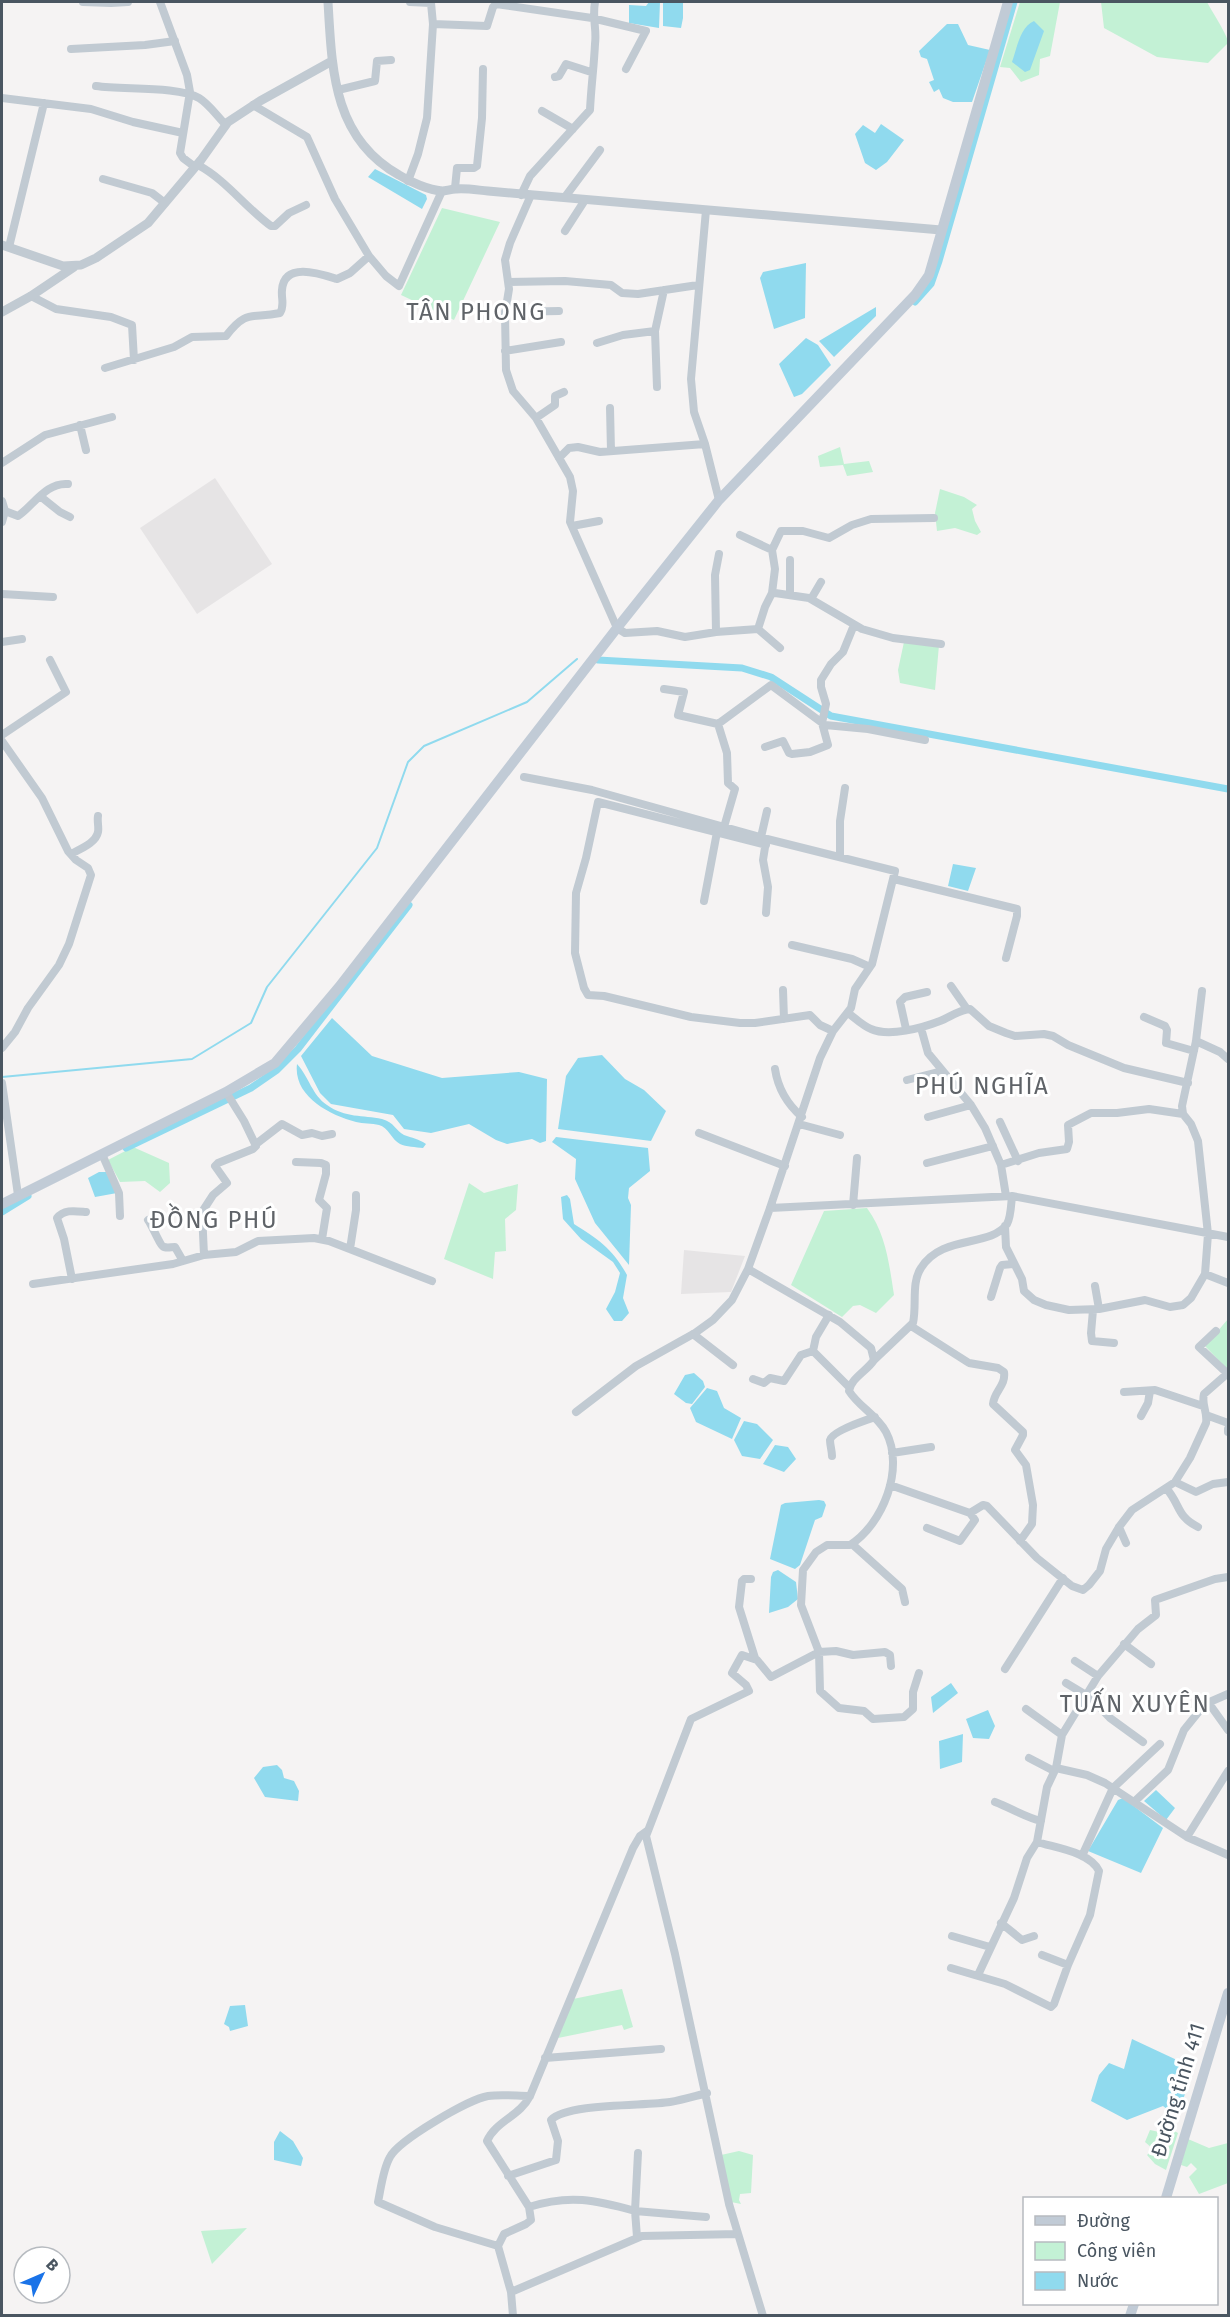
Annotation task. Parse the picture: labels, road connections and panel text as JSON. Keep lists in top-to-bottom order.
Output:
{
  "streets": {
    "main road": ["Đường tỉnh 411"]
  },
  "districts": [
    "TÂN PHONG",
    "PHÚ NGHĨA",
    "ĐỒNG PHÚ",
    "TUẤN XUYÊN"
  ],
  "legend": ["Đường", "Công viên", "Nước"],
  "north": "top right"
}
